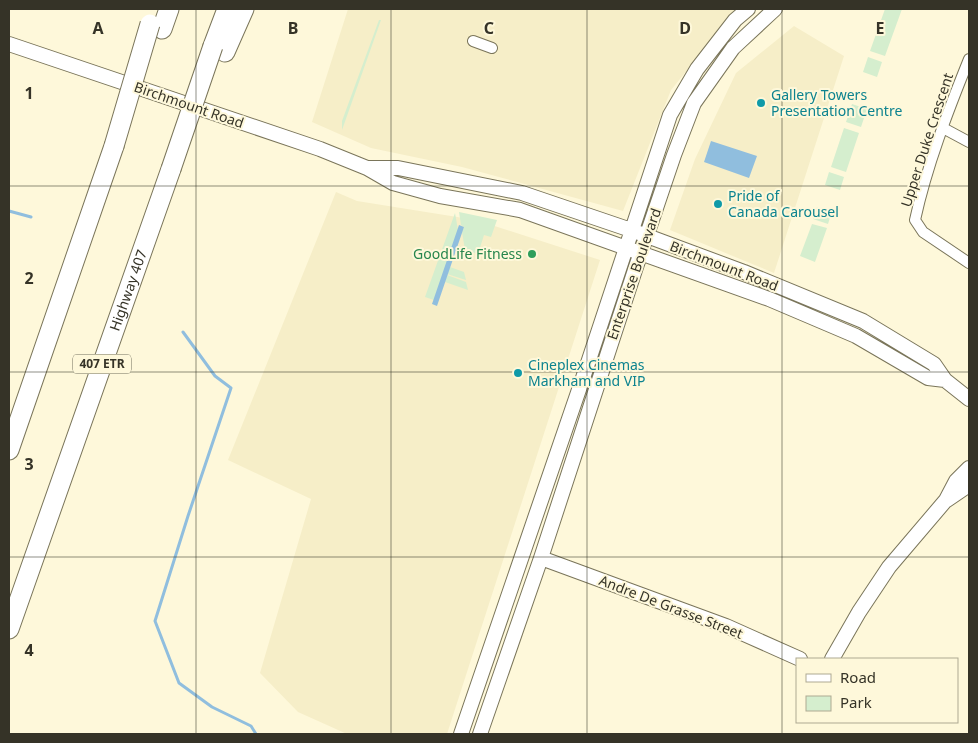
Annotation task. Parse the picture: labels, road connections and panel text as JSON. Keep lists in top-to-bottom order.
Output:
{
  "streets": {
    "highway": ["Highway 407", "407 ETR"],
    "main road": ["Birchmount Road", "Enterprise Boulevard", "Andre De Grasse Street"],
    "street": ["Upper Duke Crescent"]
  },
  "crossings": [
    ["Birchmount Road", "Enterprise Boulevard"],
    ["Enterprise Boulevard", "Andre De Grasse Street"]
  ],
  "places": [
    "Gallery Towers Presentation Centre",
    "Pride of Canada Carousel",
    "GoodLife Fitness",
    "Cineplex Cinemas Markham and VIP"
  ],
  "legend": ["Road", "Park"],
  "grid": {
    "columns": [
      "A",
      "B",
      "C",
      "D",
      "E"
    ],
    "rows": [
      "1",
      "2",
      "3",
      "4"
    ]
  }
}
